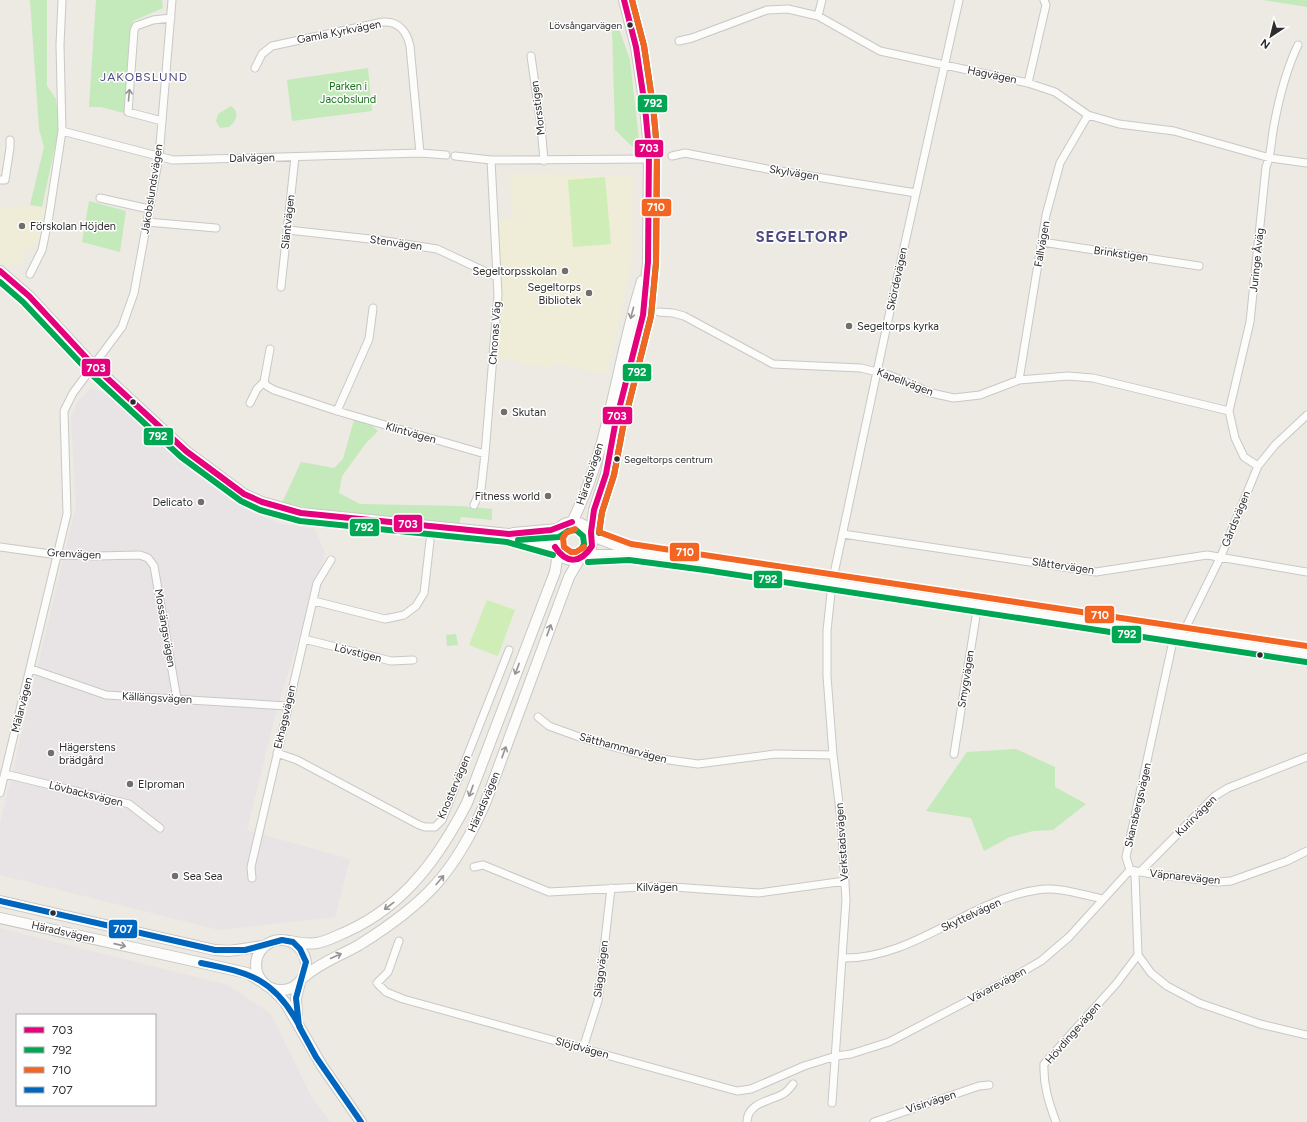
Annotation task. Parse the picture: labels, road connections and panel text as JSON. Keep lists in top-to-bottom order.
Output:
{
  "streets": {
    "main road": ["Häradsvägen"],
    "street": [
      "Gamla Kyrkvägen",
      "Hagvägen",
      "Morsstigen",
      "Dalvägen",
      "Skylvägen",
      "Jakobslundsvägen",
      "Släntvägen",
      "Stenvägen",
      "Fallvägen",
      "Brinkstigen",
      "Juringe Åväg",
      "Skördevägen",
      "Chronas Väg",
      "Kapellvägen",
      "Klintvägen",
      "Gårdsvägen",
      "Grenvägen",
      "Slåttervägen",
      "Mossängsvägen",
      "Lövstigen",
      "Smygvägen",
      "Källängsvägen",
      "Mälarvägen",
      "Ekhagsvägen",
      "Sätthammarvägen",
      "Knostervägen",
      "Lövbacksvägen",
      "Skansbergsvägen",
      "Kurirvägen",
      "Verkstadsvägen",
      "Väpnarevägen",
      "Kilvägen",
      "Skyttelvägen",
      "Släggvägen",
      "Vävarevägen",
      "Hövdingevägen",
      "Slöjdvägen",
      "Visirvägen"
    ]
  },
  "crossings": [
    ["Gamla Kyrkvägen", "Dalvägen"],
    ["Hagvägen", "Fallvägen"],
    ["Hagvägen", "Juringe Åväg"],
    ["Hagvägen", "Skördevägen"],
    ["Dalvägen", "Jakobslundsvägen"],
    ["Dalvägen", "Släntvägen"],
    ["Skylvägen", "Skördevägen"],
    ["Jakobslundsvägen", "Mälarvägen"],
    ["Släntvägen", "Stenvägen"],
    ["Stenvägen", "Chronas Väg"],
    ["Fallvägen", "Brinkstigen"],
    ["Fallvägen", "Kapellvägen"],
    ["Juringe Åväg", "Kapellvägen"],
    ["Juringe Åväg", "Gårdsvägen"],
    ["Skördevägen", "Kapellvägen"],
    ["Skördevägen", "Slåttervägen"],
    ["Skördevägen", "Verkstadsvägen"],
    ["Chronas Väg", "Klintvägen"],
    ["Gårdsvägen", "Slåttervägen"],
    ["Gårdsvägen", "Skansbergsvägen"],
    ["Grenvägen", "Mossängsvägen"],
    ["Grenvägen", "Mälarvägen"],
    ["Mossängsvägen", "Källängsvägen"],
    ["Lövstigen", "Ekhagsvägen"],
    ["Källängsvägen", "Mälarvägen"],
    ["Källängsvägen", "Ekhagsvägen"],
    ["Mälarvägen", "Lövbacksvägen"],
    ["Ekhagsvägen", "Knostervägen"],
    ["Sätthammarvägen", "Verkstadsvägen"],
    ["Skansbergsvägen", "Väpnarevägen"],
    ["Skansbergsvägen", "Vävarevägen"],
    ["Skansbergsvägen", "Hövdingevägen"],
    ["Kurirvägen", "Väpnarevägen"],
    ["Verkstadsvägen", "Kilvägen"],
    ["Verkstadsvägen", "Skyttelvägen"],
    ["Verkstadsvägen", "Vävarevägen"],
    ["Verkstadsvägen", "Slöjdvägen"],
    ["Väpnarevägen", "Vävarevägen"],
    ["Kilvägen", "Släggvägen"],
    ["Skyttelvägen", "Vävarevägen"],
    ["Släggvägen", "Slöjdvägen"],
    ["Vävarevägen", "Slöjdvägen"]
  ],
  "districts": ["JAKOBSLUND", "SEGELTORP"],
  "parks": ["Parken i Jacobslund"],
  "places": [
    "Lövsångarvägen",
    "Förskolan Höjden",
    "Segeltorpsskolan",
    "Segeltorps Bibliotek",
    "Segeltorps kyrka",
    "Skutan",
    "Segeltorps centrum",
    "Fitness world",
    "Delicato",
    "Hägerstens brädgård",
    "Elproman",
    "Sea Sea"
  ],
  "lines": [
    "transit line 703",
    "transit line 792",
    "transit line 710",
    "transit line 707"
  ],
  "legend": [
    "703",
    "792",
    "710",
    "707"
  ],
  "north": "bottom left"
}
